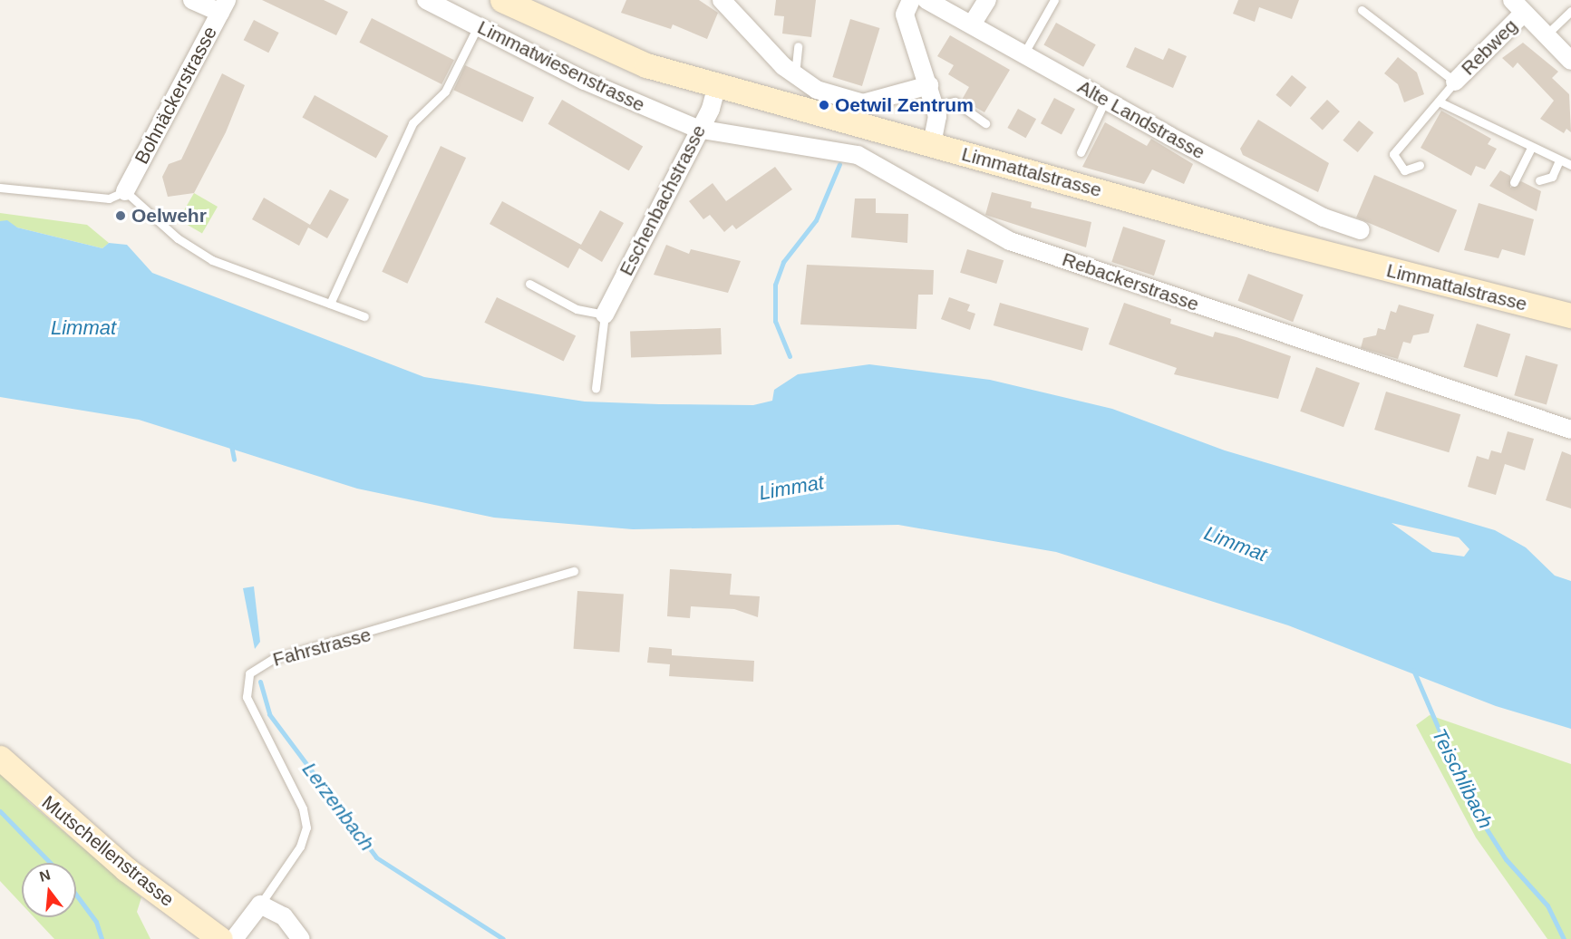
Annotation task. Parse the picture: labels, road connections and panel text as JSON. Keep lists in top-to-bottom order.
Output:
{
  "streets": {
    "main road": ["Limmattalstrasse", "Mutschellenstrasse"],
    "street": [
      "Rebweg",
      "Limmatwiesenstrasse",
      "Bohnäckerstrasse",
      "Alte Landstrasse",
      "Eschenbachstrasse",
      "Rebackerstrasse"
    ],
    "lane": ["Fahrstrasse"]
  },
  "crossings": [
    ["Limmatwiesenstrasse", "Eschenbachstrasse"],
    ["Limmatwiesenstrasse", "Rebackerstrasse"],
    ["Limmattalstrasse", "Eschenbachstrasse"],
    ["Eschenbachstrasse", "Rebackerstrasse"]
  ],
  "water": ["Limmat", "Teischlibach", "Lerzenbach"],
  "places": ["Oetwil Zentrum", "Oelwehr"],
  "north": "top"
}
